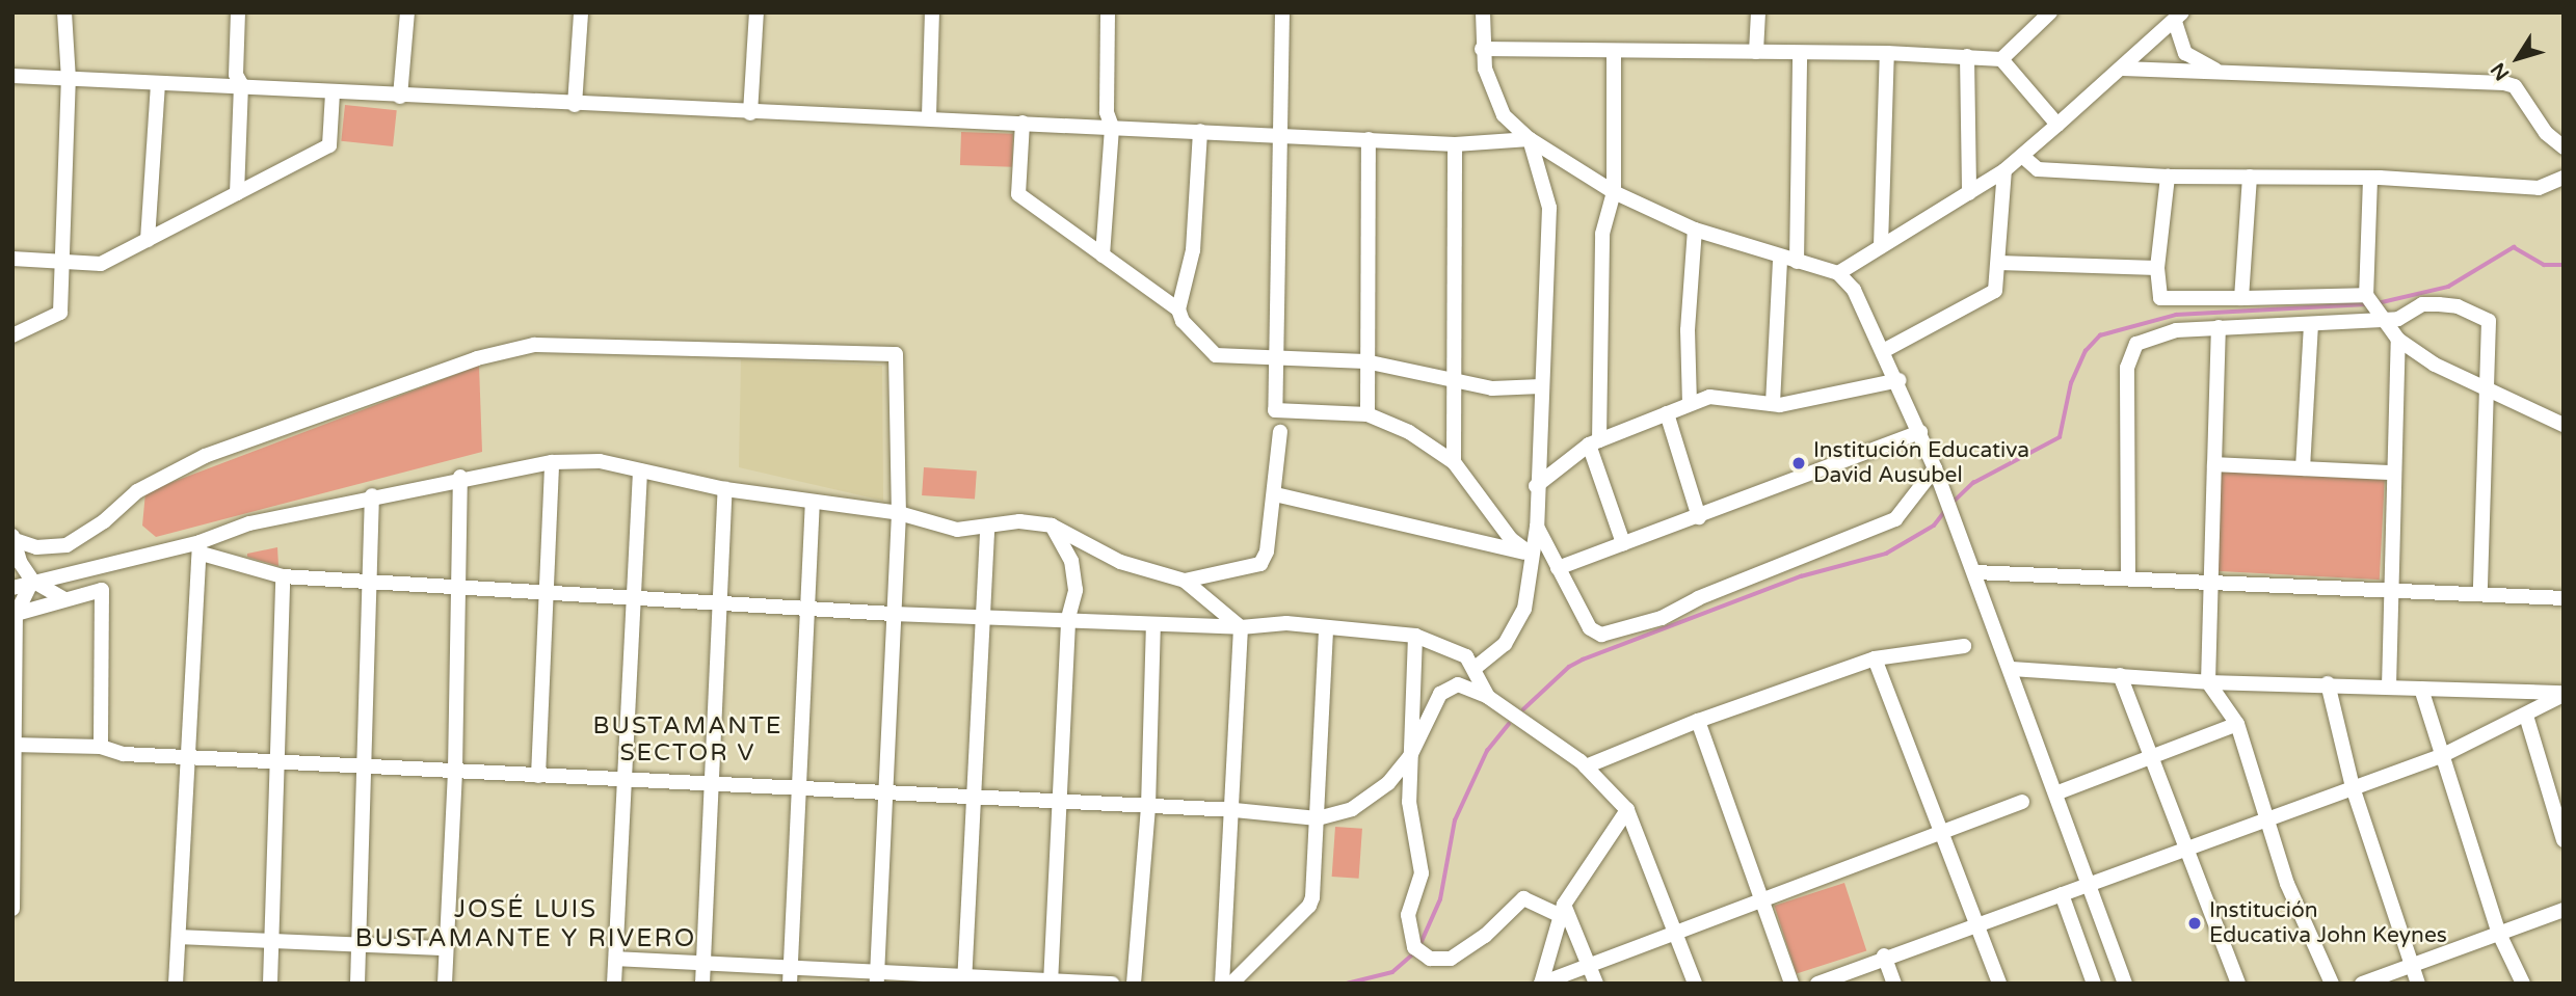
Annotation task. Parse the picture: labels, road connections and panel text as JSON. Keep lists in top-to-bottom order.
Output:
{
  "districts": ["BUSTAMANTE SECTOR V", "JOSÉ LUIS BUSTAMANTE Y RIVERO"],
  "places": ["Institución Educativa David Ausubel", "Institución Educativa John Keynes"],
  "north": "bottom left"
}
